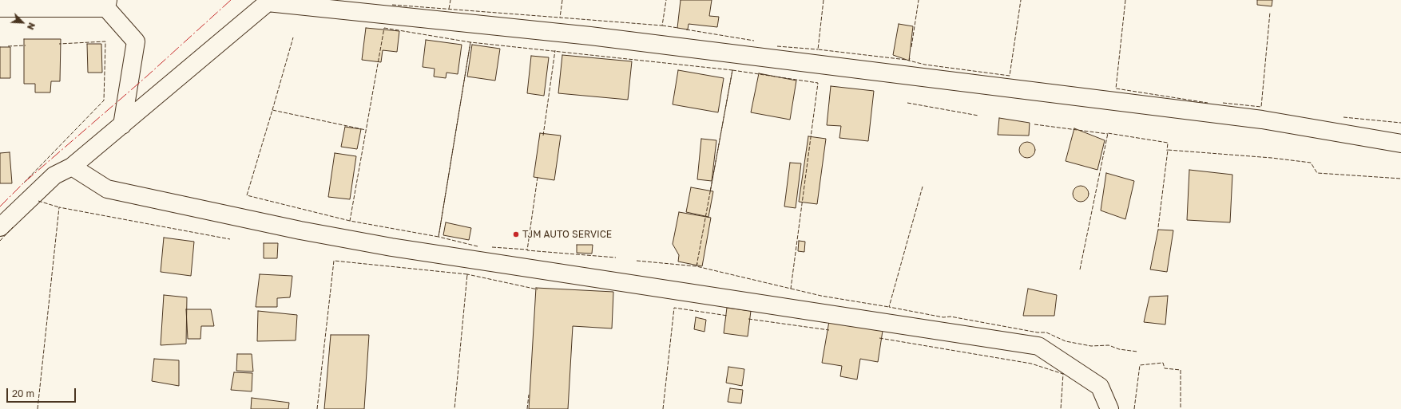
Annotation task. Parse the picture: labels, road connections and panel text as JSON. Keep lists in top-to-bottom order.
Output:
{
  "places": ["TJM AUTO SERVICE"],
  "scale_bar": "20 m",
  "north": "bottom right"
}
